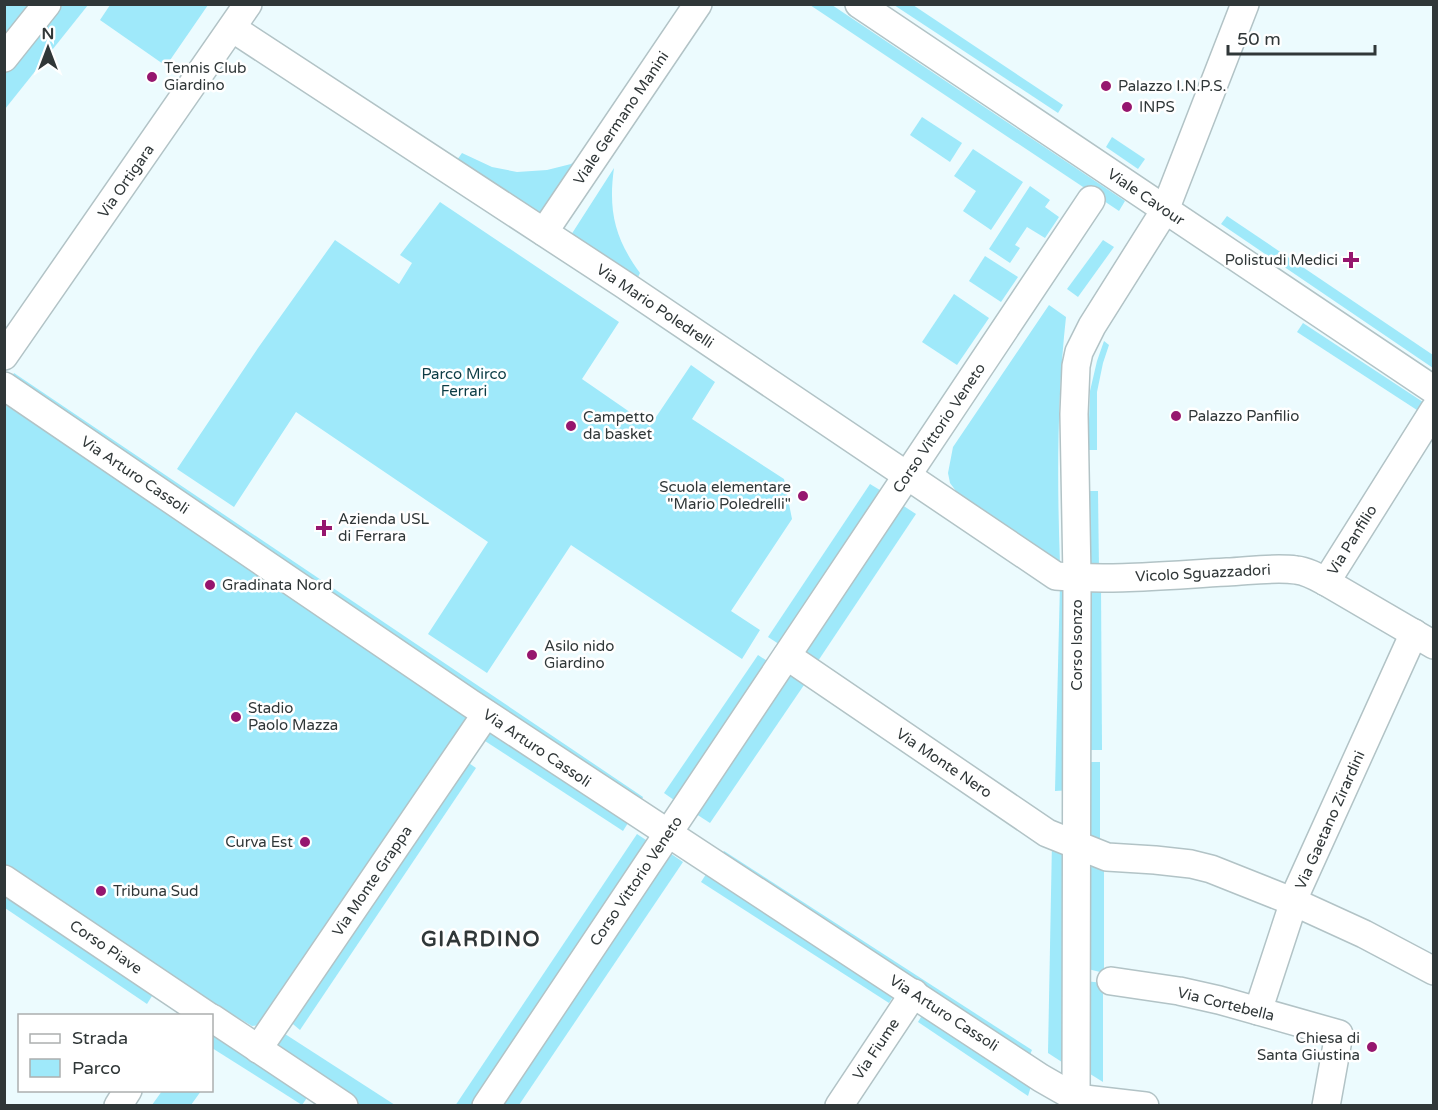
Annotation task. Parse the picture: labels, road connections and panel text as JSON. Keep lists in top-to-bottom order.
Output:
{
  "streets": {
    "street": [
      "Viale Germano Manini",
      "Via Ortigara",
      "Viale Cavour",
      "Via Mario Poledrelli",
      "Corso Vittorio Veneto",
      "Via Arturo Cassoli",
      "Via Panfilio",
      "Vicolo Sguazzadori",
      "Corso Isonzo",
      "Via Monte Nero",
      "Via Gaetano Zirardini",
      "Via Monte Grappa",
      "Corso Piave",
      "Via Cortebella",
      "Via Fiume"
    ]
  },
  "crossings": [
    ["Viale Germano Manini", "Via Mario Poledrelli"],
    ["Via Ortigara", "Via Mario Poledrelli"],
    ["Viale Cavour", "Corso Isonzo"],
    ["Via Mario Poledrelli", "Corso Vittorio Veneto"],
    ["Via Mario Poledrelli", "Vicolo Sguazzadori"],
    ["Via Mario Poledrelli", "Corso Isonzo"],
    ["Corso Vittorio Veneto", "Via Arturo Cassoli"],
    ["Corso Vittorio Veneto", "Via Monte Nero"],
    ["Via Arturo Cassoli", "Corso Isonzo"],
    ["Via Arturo Cassoli", "Via Monte Grappa"],
    ["Via Arturo Cassoli", "Via Fiume"],
    ["Via Panfilio", "Vicolo Sguazzadori"],
    ["Via Panfilio", "Via Gaetano Zirardini"],
    ["Vicolo Sguazzadori", "Corso Isonzo"],
    ["Corso Isonzo", "Via Monte Nero"],
    ["Via Monte Nero", "Via Gaetano Zirardini"],
    ["Via Gaetano Zirardini", "Via Cortebella"]
  ],
  "districts": ["GIARDINO"],
  "parks": ["Parco Mirco Ferrari"],
  "places": {
    "other": [
      "Tennis Club Giardino",
      "Palazzo I.N.P.S.",
      "INPS",
      "Palazzo Panfilio",
      "Campetto da basket",
      "Scuola elementare \"Mario Poledrelli\"",
      "Gradinata Nord",
      "Asilo nido Giardino",
      "Stadio Paolo Mazza",
      "Curva Est",
      "Tribuna Sud",
      "Chiesa di Santa Giustina"
    ],
    "health": ["Polistudi Medici", "Azienda USL di Ferrara"]
  },
  "legend": ["Strada", "Parco"],
  "scale_bar": "50 m",
  "north": "top"
}
